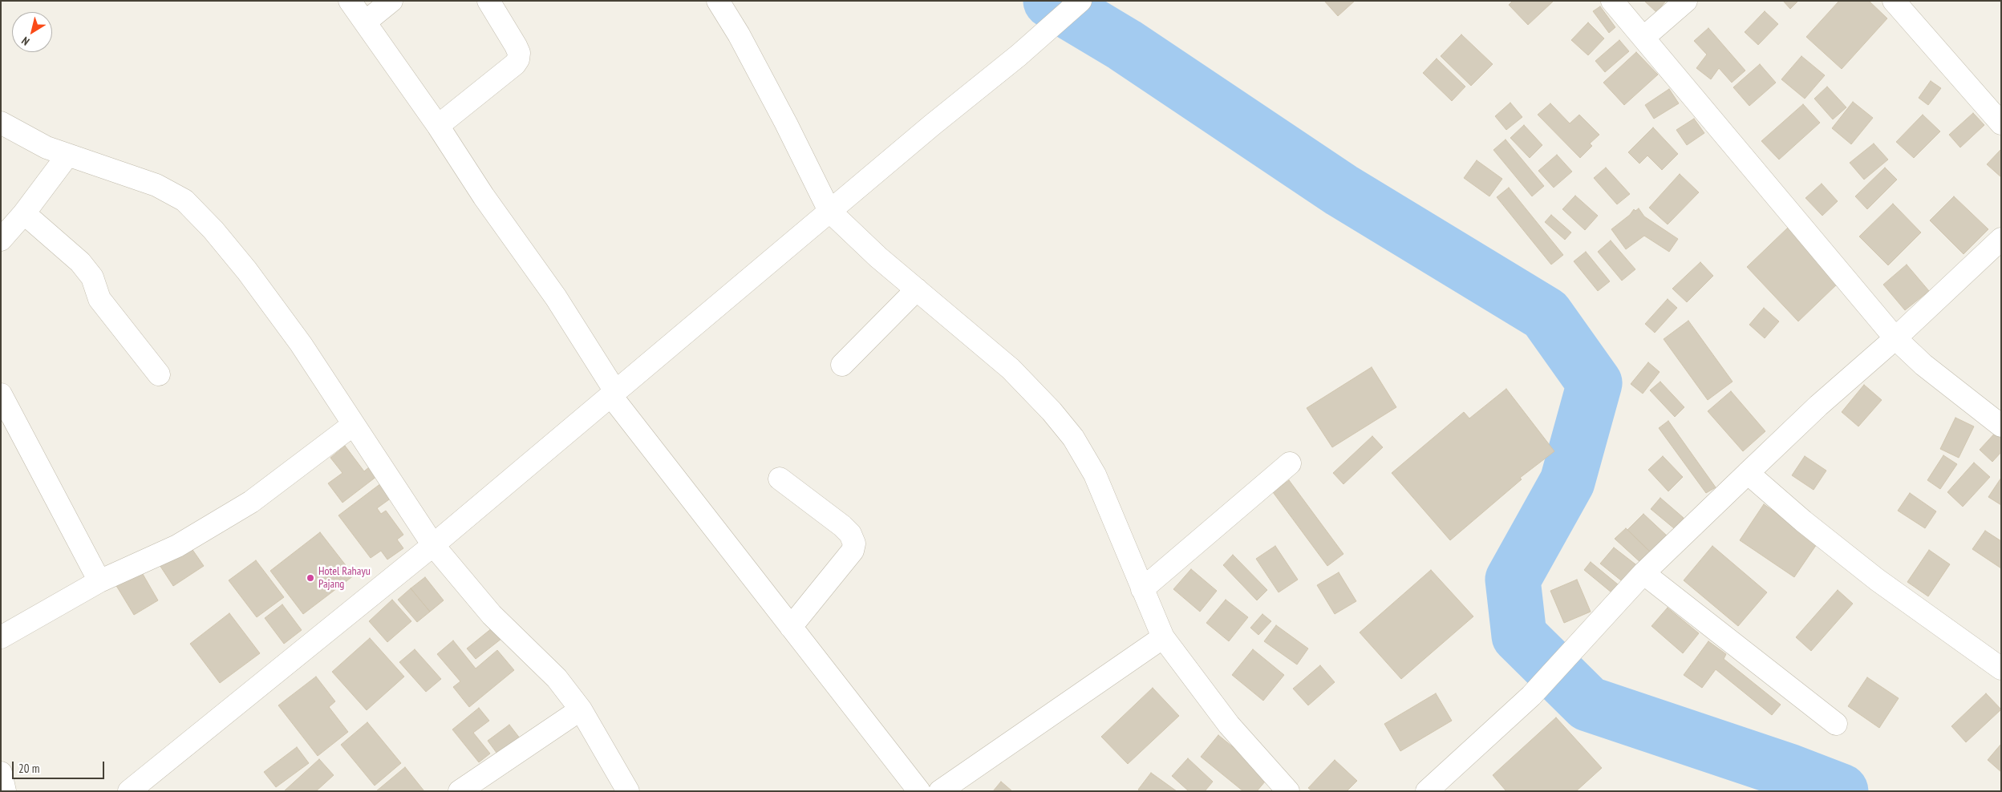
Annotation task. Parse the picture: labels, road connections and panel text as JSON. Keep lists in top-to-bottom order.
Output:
{
  "places": ["Hotel Rahayu Pajang"],
  "scale_bar": "20 m",
  "north": "bottom left"
}
